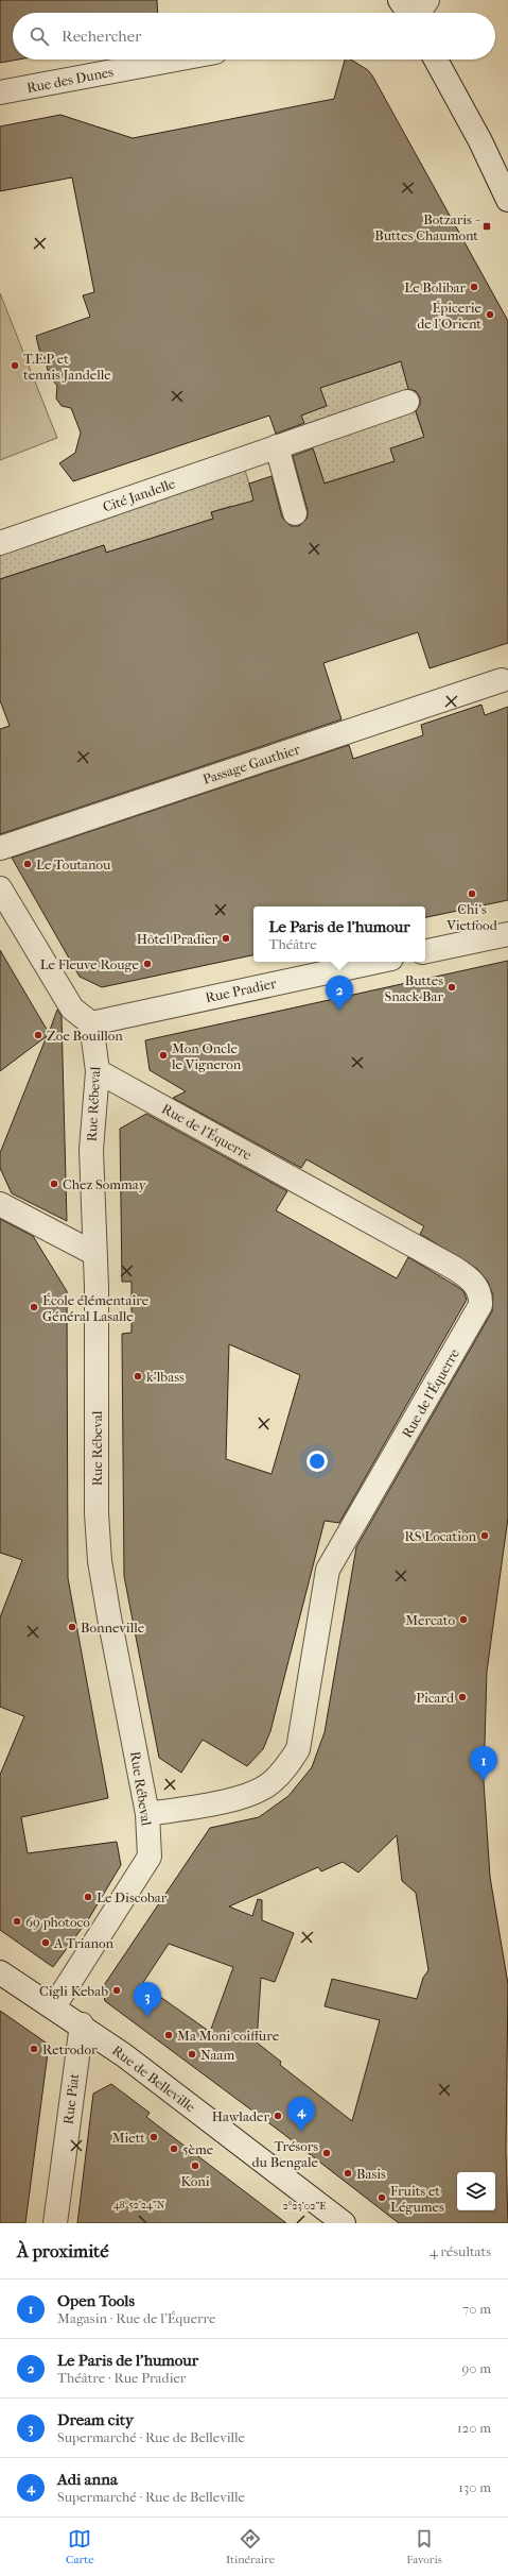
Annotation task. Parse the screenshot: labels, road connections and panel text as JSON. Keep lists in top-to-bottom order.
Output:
{
  "streets": {
    "street": [
      "Rue des Dunes",
      "Cité Jandelle",
      "Passage Gauthier",
      "Rue Pradier",
      "Rue Rébeval",
      "Rue de l'Équerre",
      "Rue de Belleville",
      "Rue Piat"
    ]
  },
  "crossings": [
    ["Rue Pradier", "Rue Rébeval"],
    ["Rue Rébeval", "Rue de l'Équerre"],
    ["Rue Rébeval", "Rue de Belleville"],
    ["Rue de Belleville", "Rue Piat"]
  ],
  "places": {
    "transit": ["Botzaris - Buttes Chaumont"],
    "other": [
      "Le Bolibar",
      "Épicerie de l'Orient",
      "T.E.P et tennis Jandelle",
      "Le Toutanou",
      "Chi's Vietfood",
      "Hôtel Pradier",
      "Le Fleuve Rouge",
      "Buttes Snack Bar",
      "Zoe Bouillon",
      "Mon Oncle le Vigneron",
      "Chez Sommay",
      "École élémentaire Général Lasalle",
      "k'lbass",
      "RS Location",
      "Mercato",
      "Bonneville",
      "Picard",
      "Le Discobar",
      "69 photoco",
      "A Trianon",
      "Cigli Kebab",
      "Ma Moni coiffure",
      "Retrodor",
      "Naam",
      "Hawlader",
      "Miett",
      "5ème",
      "Trésors du Bengale",
      "Koni",
      "Basis",
      "Fruits et Légumes"
    ]
  },
  "page": {
    "search": "Rechercher",
    "popup": ["Le Paris de l'humour", "Théâtre"],
    "pins": [
      "2",
      "1",
      "3",
      "4"
    ],
    "heading": ["À proximité", "4 résultats"],
    "list": [
      {
        "mark": "1",
        "name": "Open Tools",
        "note": "Magasin · Rue de l'Équerre",
        "value": "70 m"
      },
      {
        "mark": "2",
        "name": "Le Paris de l'humour",
        "note": "Théâtre · Rue Pradier",
        "value": "90 m"
      },
      {
        "mark": "3",
        "name": "Dream city",
        "note": "Supermarché · Rue de Belleville",
        "value": "120 m"
      },
      {
        "mark": "4",
        "name": "Adi anna",
        "note": "Supermarché · Rue de Belleville",
        "value": "130 m"
      }
    ],
    "nav": ["Carte", "Itinéraire", "Favoris"]
  },
  "coordinates": ["48°52'24\"N", "2°23'02\"E"]
}
